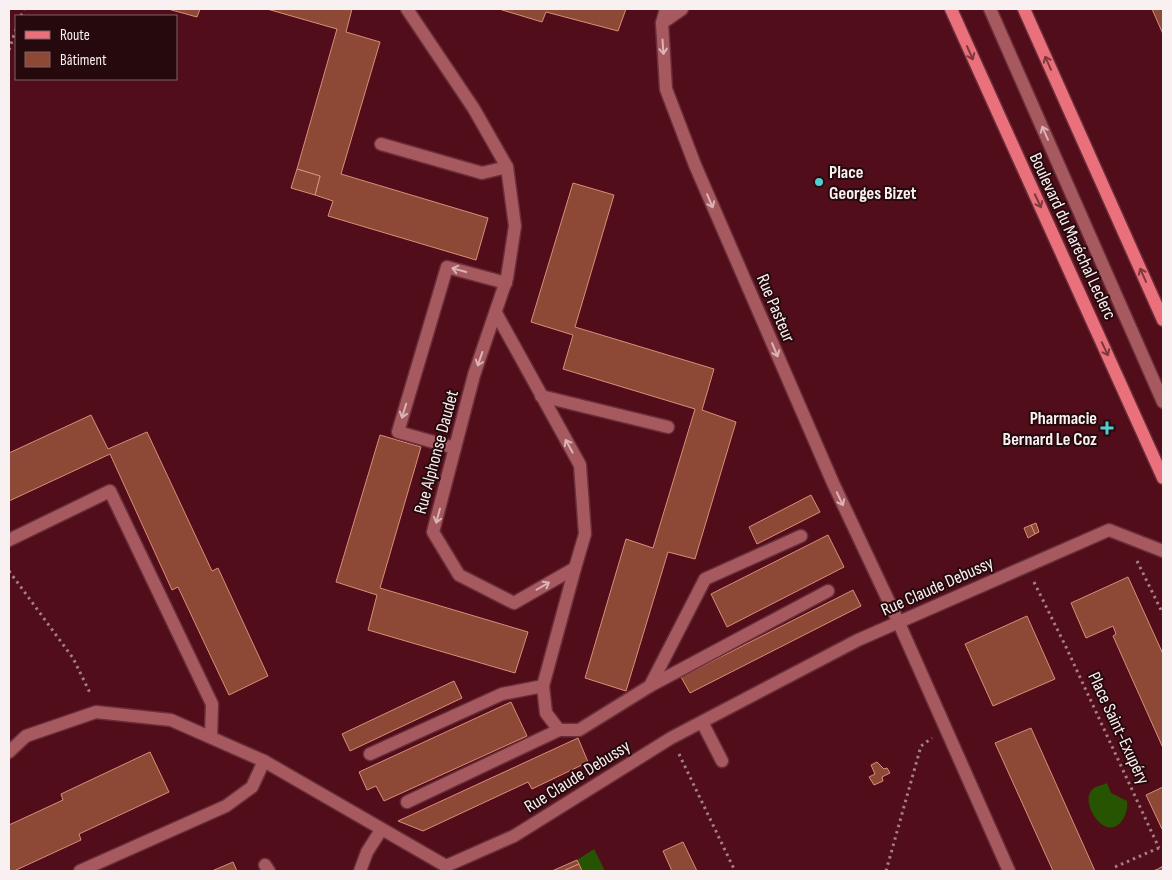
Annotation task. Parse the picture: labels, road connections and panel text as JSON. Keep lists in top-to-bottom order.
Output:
{
  "streets": {
    "main road": ["Boulevard du Maréchal Leclerc"],
    "street": ["Rue Pasteur", "Rue Alphonse Daudet", "Rue Claude Debussy"],
    "path": ["Place Saint-Exupéry"]
  },
  "crossings": [
    ["Rue Pasteur", "Rue Claude Debussy"],
    ["Rue Claude Debussy", "Place Saint-Exupéry"]
  ],
  "one_way": ["Rue Pasteur"],
  "places": {
    "other": ["Place Georges Bizet"],
    "health": ["Pharmacie Bernard Le Coz"]
  },
  "legend": ["Route", "Bâtiment"]
}
